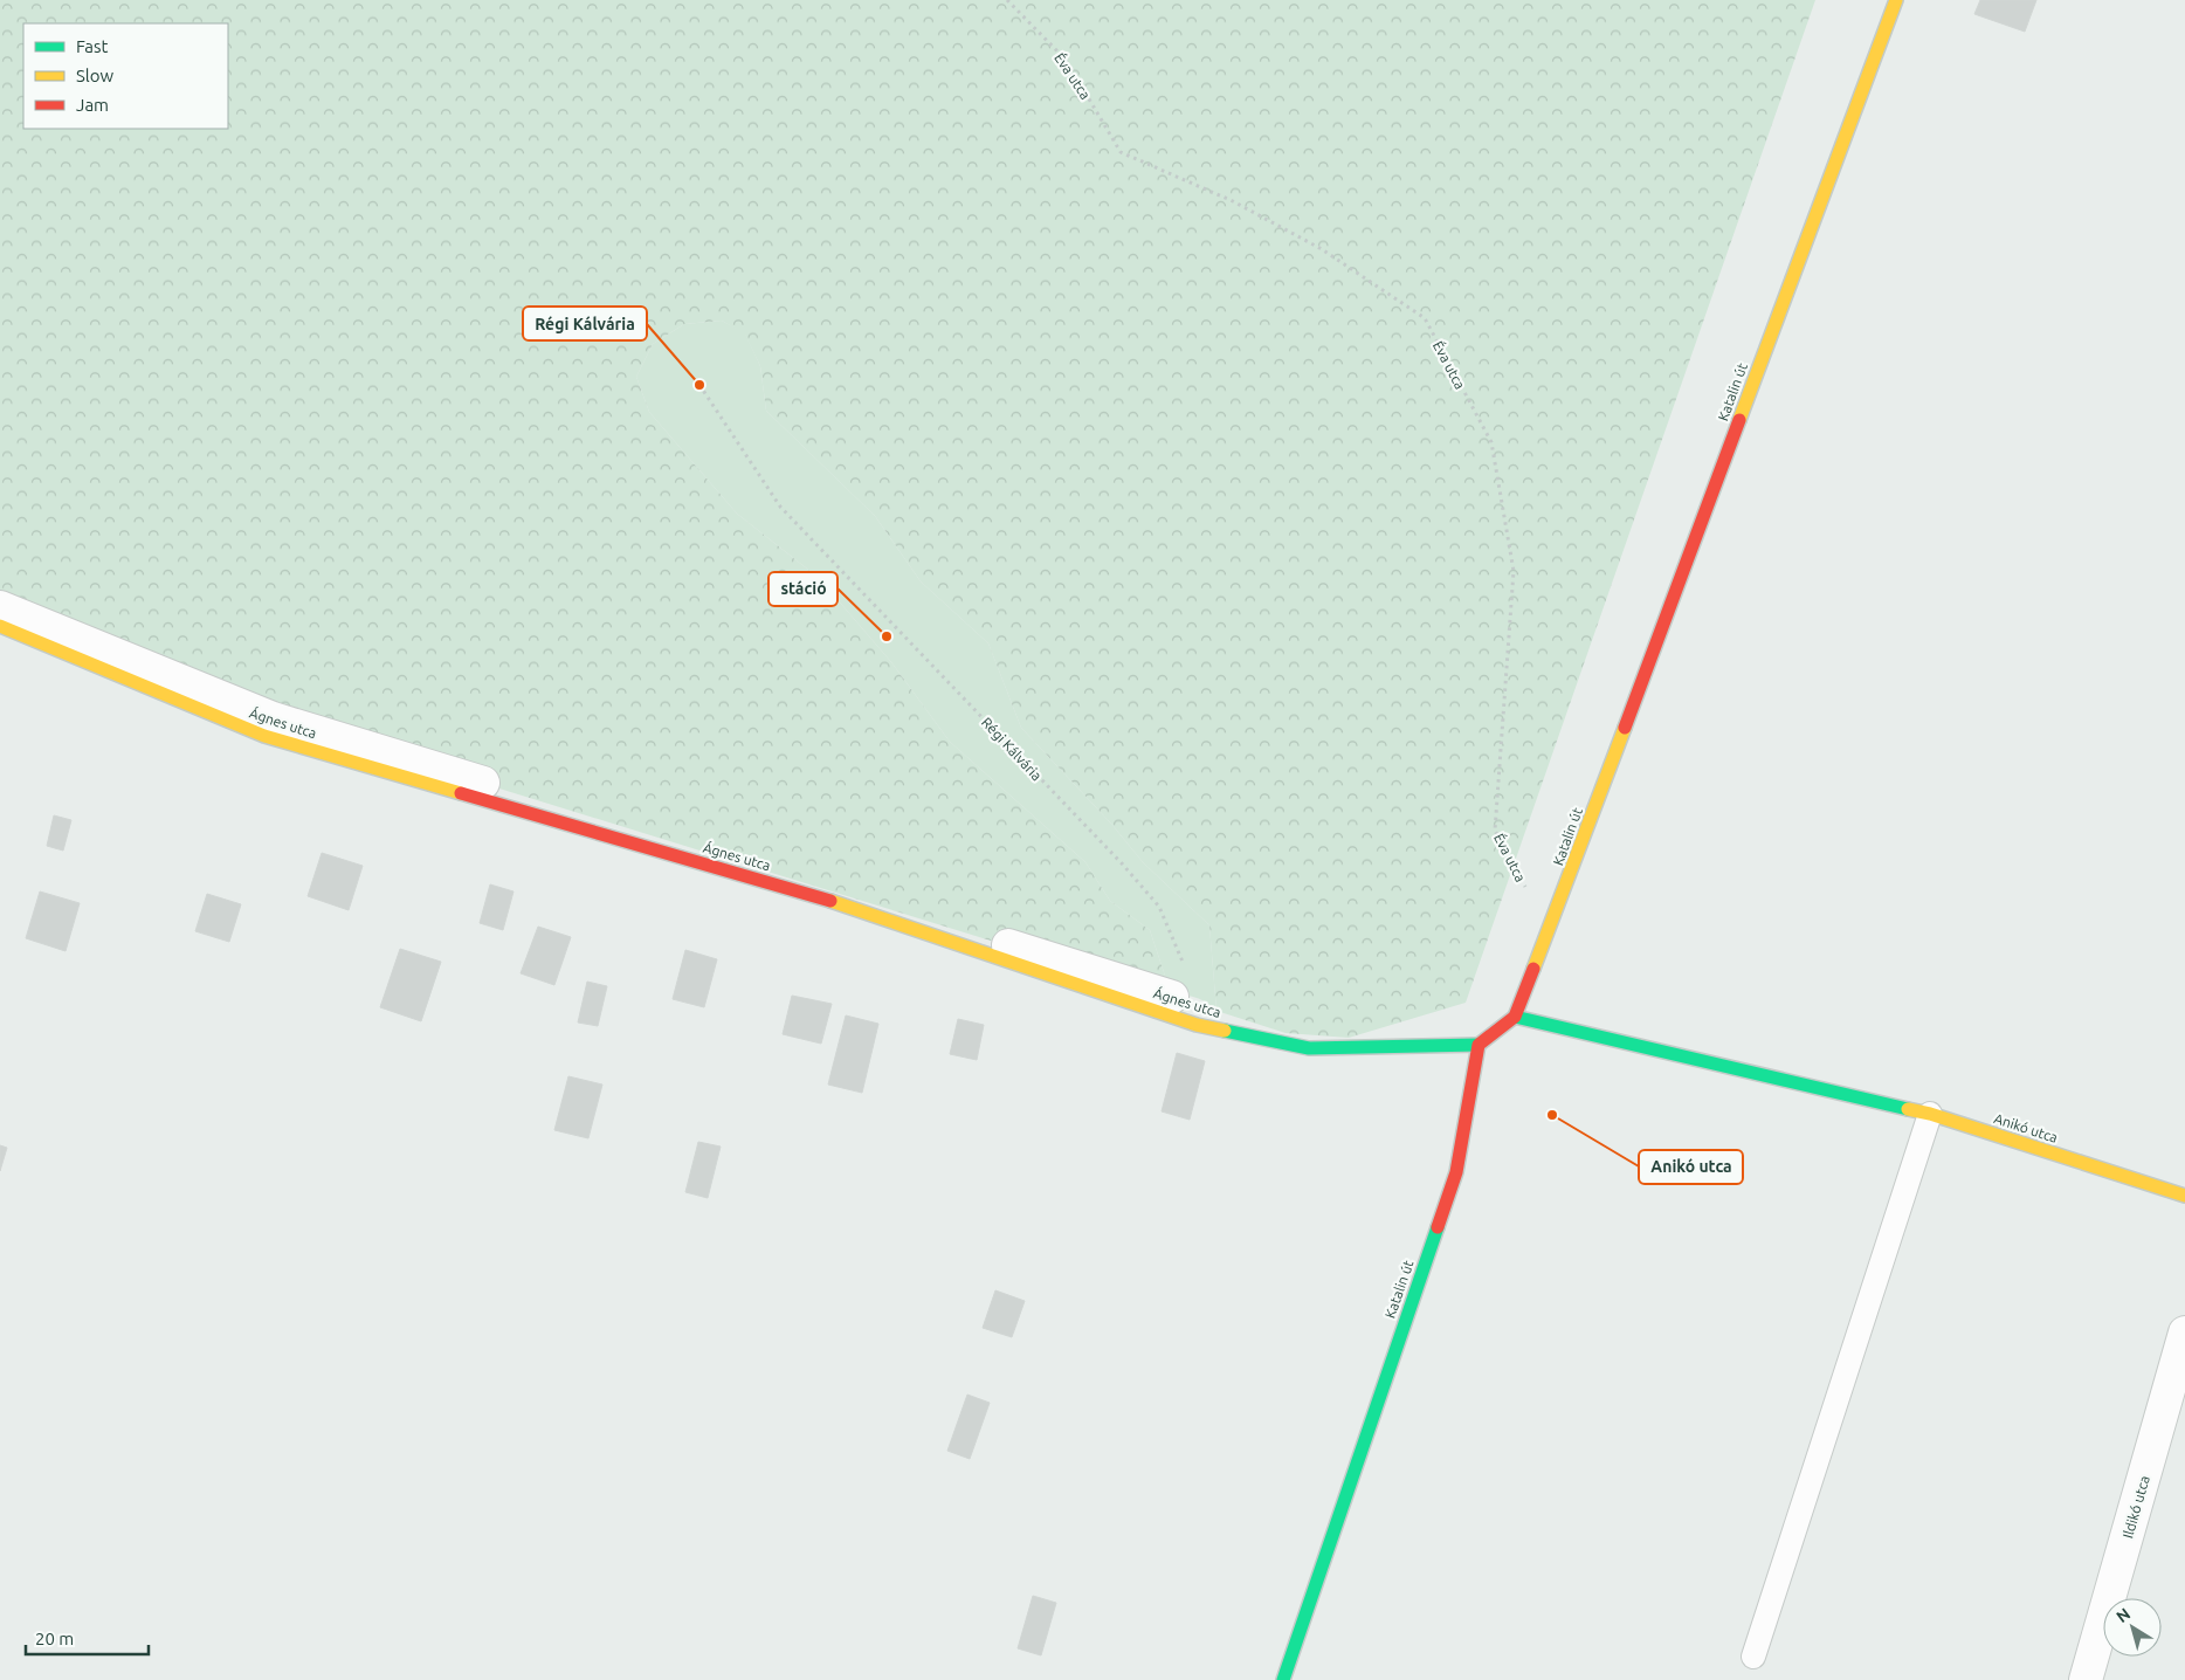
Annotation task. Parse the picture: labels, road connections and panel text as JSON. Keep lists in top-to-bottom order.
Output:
{
  "streets": {
    "street": [
      "Katalin út",
      "Ágnes utca",
      "Anikó utca",
      "Ildikó utca"
    ],
    "path": ["Éva utca", "Régi Kálvária"]
  },
  "crossings": [
    ["Éva utca", "Katalin út"],
    ["Katalin út", "Ágnes utca"],
    ["Katalin út", "Anikó utca"]
  ],
  "places": ["Régi Kálvária", "stáció", "Anikó utca"],
  "legend": ["Fast", "Slow", "Jam"],
  "scale_bar": "20 m",
  "north": "top left"
}
